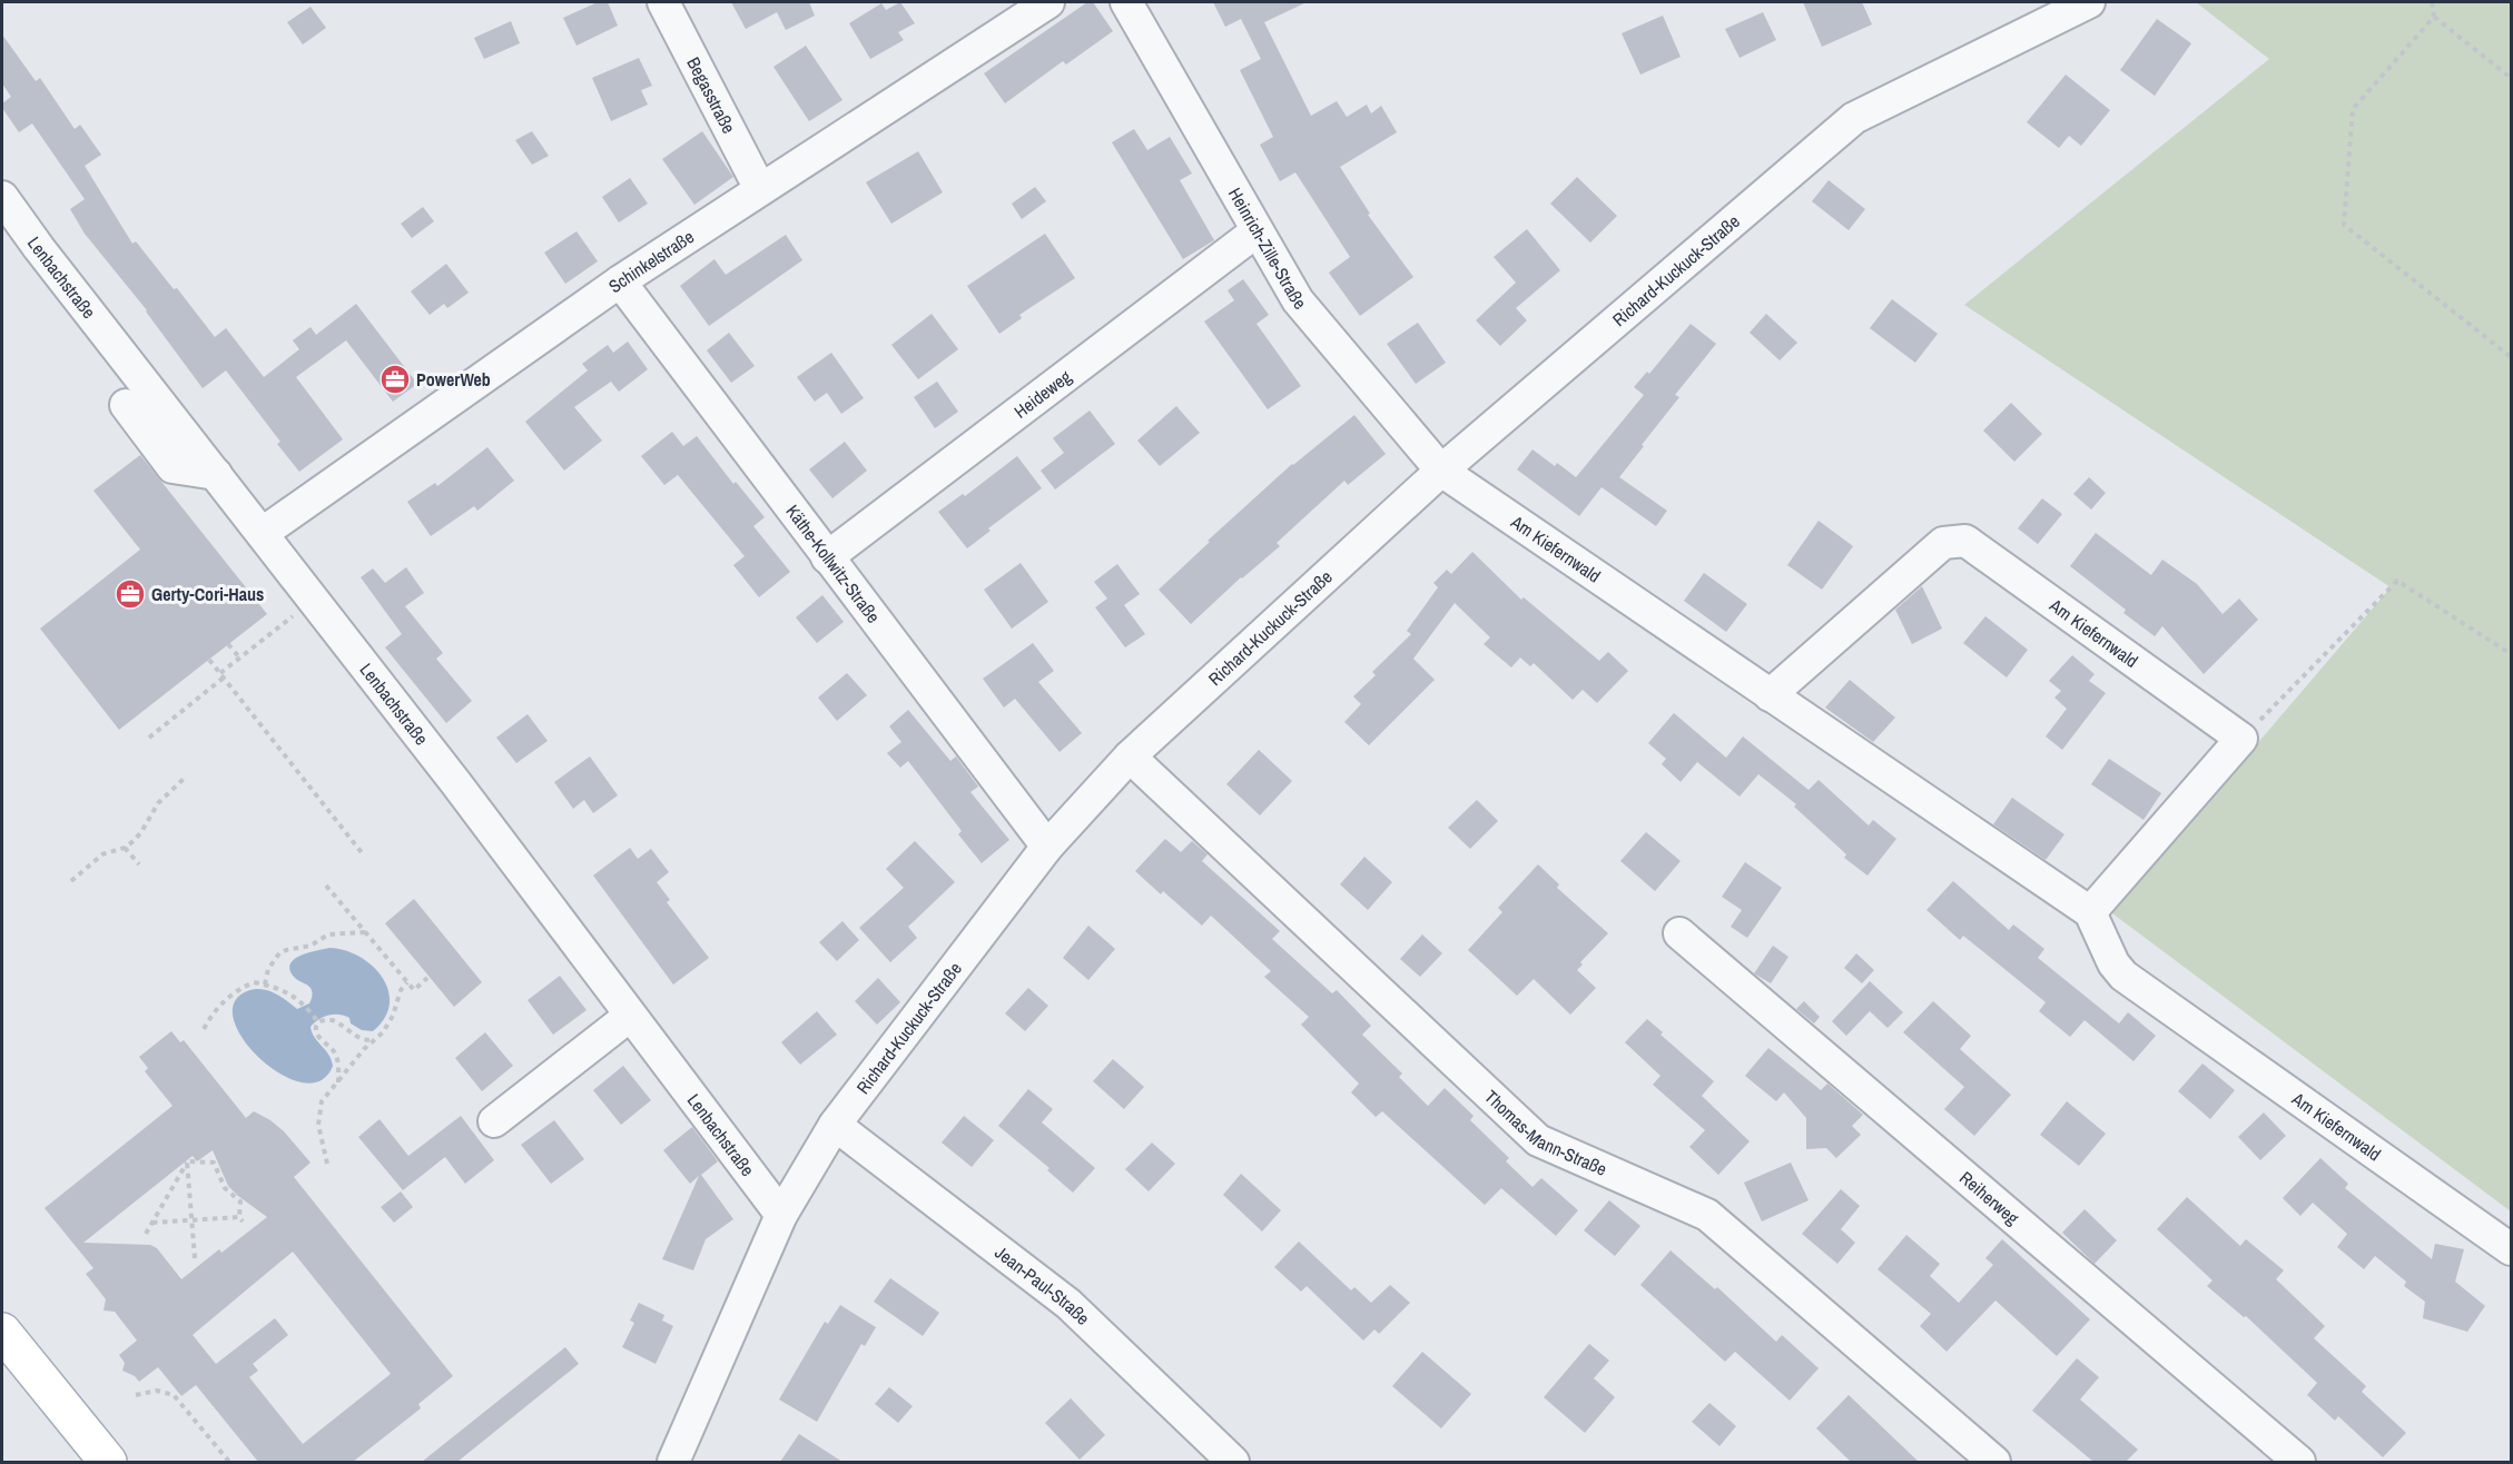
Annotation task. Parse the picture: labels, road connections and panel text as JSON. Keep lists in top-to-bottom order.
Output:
{
  "streets": {
    "street": [
      "Begasstraße",
      "Heinrich-Zille-Straße",
      "Schinkelstraße",
      "Richard-Kuckuck-Straße",
      "Lenbachstraße",
      "Heideweg",
      "Am Kiefernwald",
      "Käthe-Kollwitz-Straße",
      "Thomas-Mann-Straße",
      "Reiherweg",
      "Jean-Paul-Straße"
    ]
  },
  "crossings": [
    ["Begasstraße", "Schinkelstraße"],
    ["Heinrich-Zille-Straße", "Richard-Kuckuck-Straße"],
    ["Heinrich-Zille-Straße", "Heideweg"],
    ["Heinrich-Zille-Straße", "Am Kiefernwald"],
    ["Schinkelstraße", "Lenbachstraße"],
    ["Schinkelstraße", "Käthe-Kollwitz-Straße"],
    ["Richard-Kuckuck-Straße", "Lenbachstraße"],
    ["Richard-Kuckuck-Straße", "Am Kiefernwald"],
    ["Richard-Kuckuck-Straße", "Käthe-Kollwitz-Straße"],
    ["Richard-Kuckuck-Straße", "Thomas-Mann-Straße"],
    ["Richard-Kuckuck-Straße", "Jean-Paul-Straße"],
    ["Heideweg", "Käthe-Kollwitz-Straße"]
  ],
  "places": {
    "office": ["PowerWeb", "Gerty-Cori-Haus"]
  }
}
